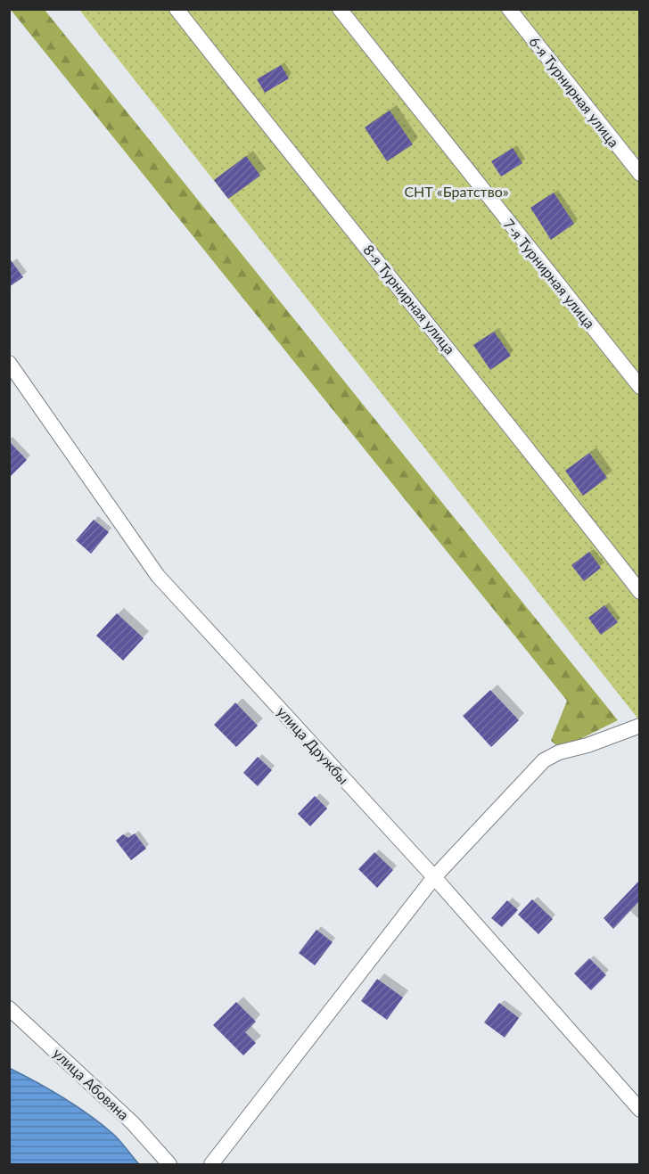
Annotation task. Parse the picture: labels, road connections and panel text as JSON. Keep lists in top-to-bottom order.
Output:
{
  "streets": {
    "street": [
      "6-я Турнирная улица",
      "7-я Турнирная улица",
      "8-я Турнирная улица",
      "улица Дружбы",
      "улица Абовяна"
    ]
  },
  "parks": ["СНТ «Братство»"]
}
